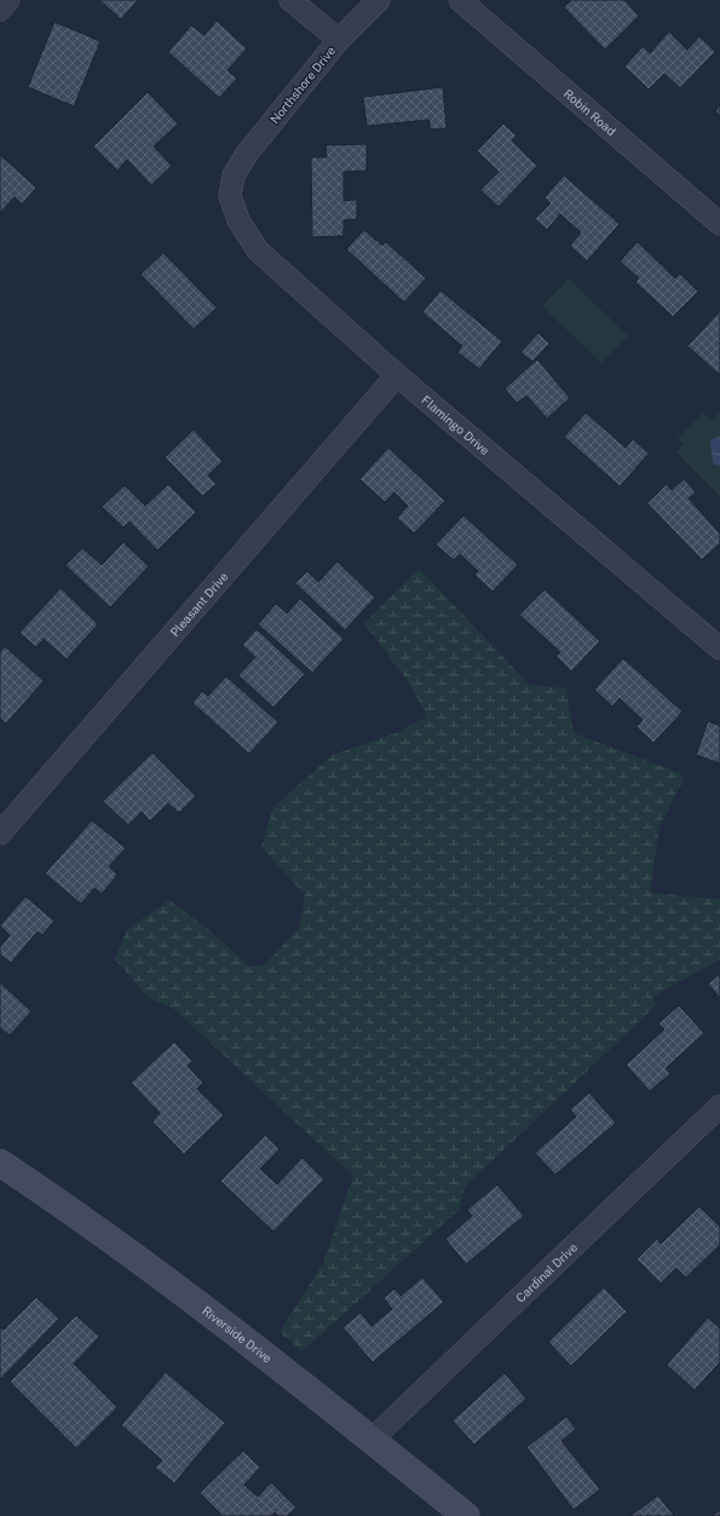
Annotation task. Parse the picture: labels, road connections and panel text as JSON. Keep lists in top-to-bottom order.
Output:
{
  "streets": {
    "street": [
      "Northshore Drive",
      "Robin Road",
      "Flamingo Drive",
      "Pleasant Drive",
      "Cardinal Drive",
      "Riverside Drive"
    ]
  },
  "crossings": [
    ["Northshore Drive", "Flamingo Drive"],
    ["Flamingo Drive", "Pleasant Drive"],
    ["Cardinal Drive", "Riverside Drive"]
  ]
}
